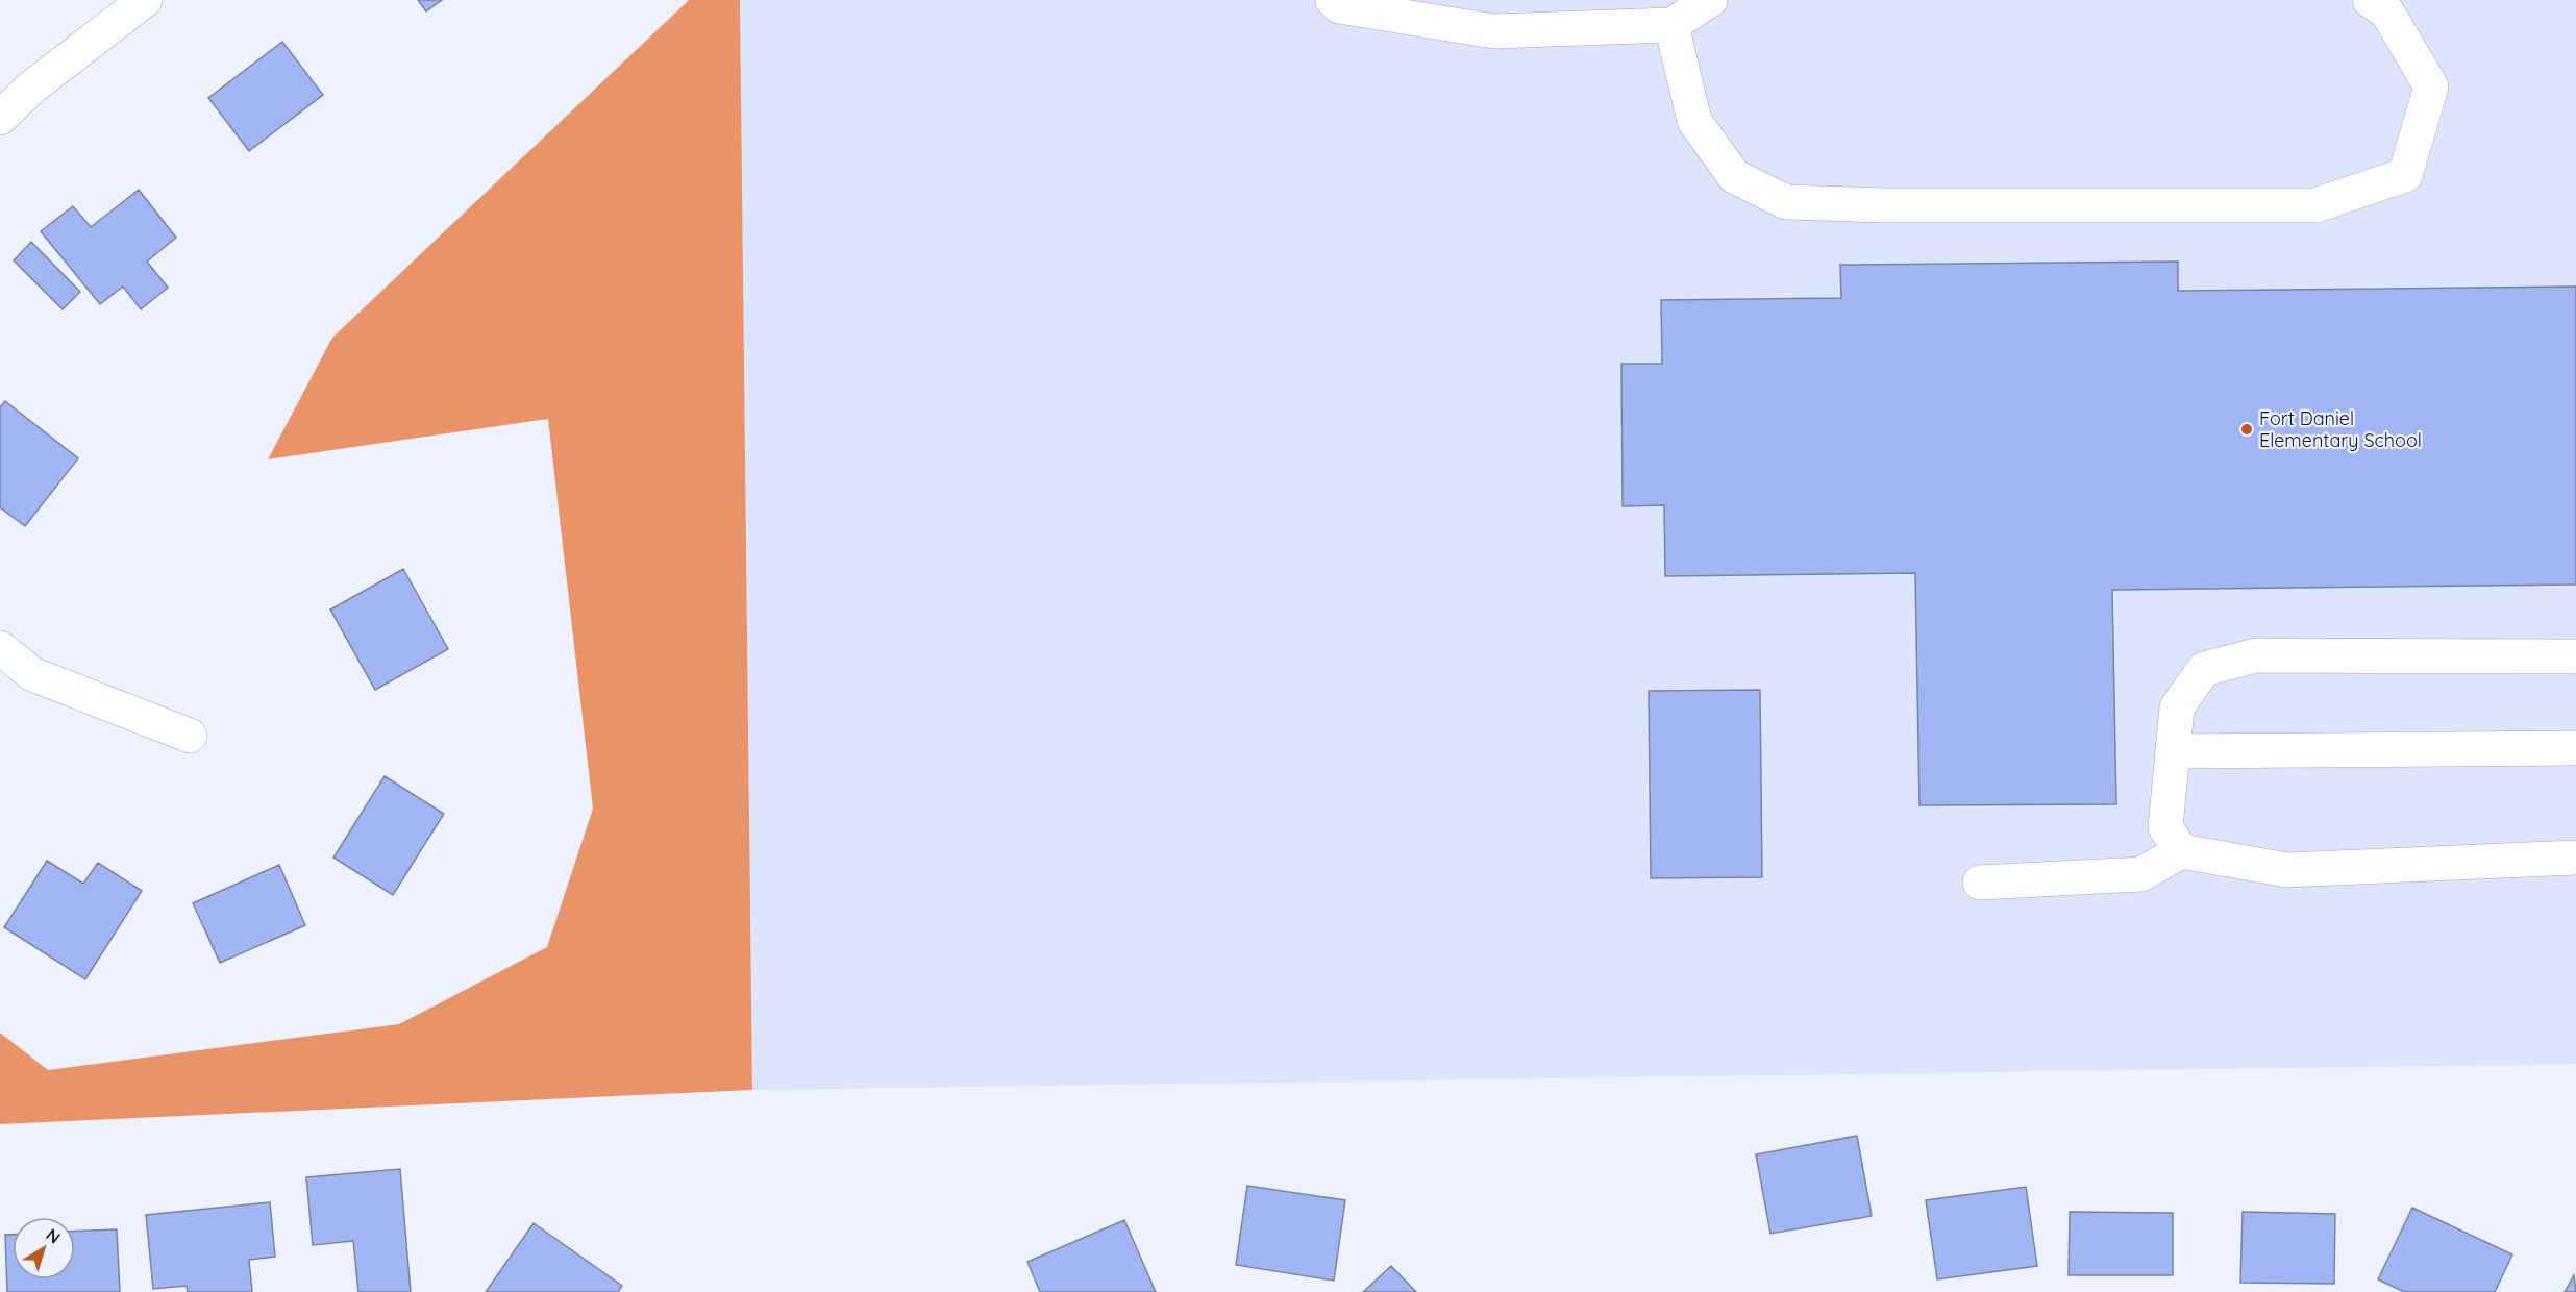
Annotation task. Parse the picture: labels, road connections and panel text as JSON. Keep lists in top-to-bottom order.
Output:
{
  "places": ["Fort Daniel Elementary School"],
  "north": "top right"
}
